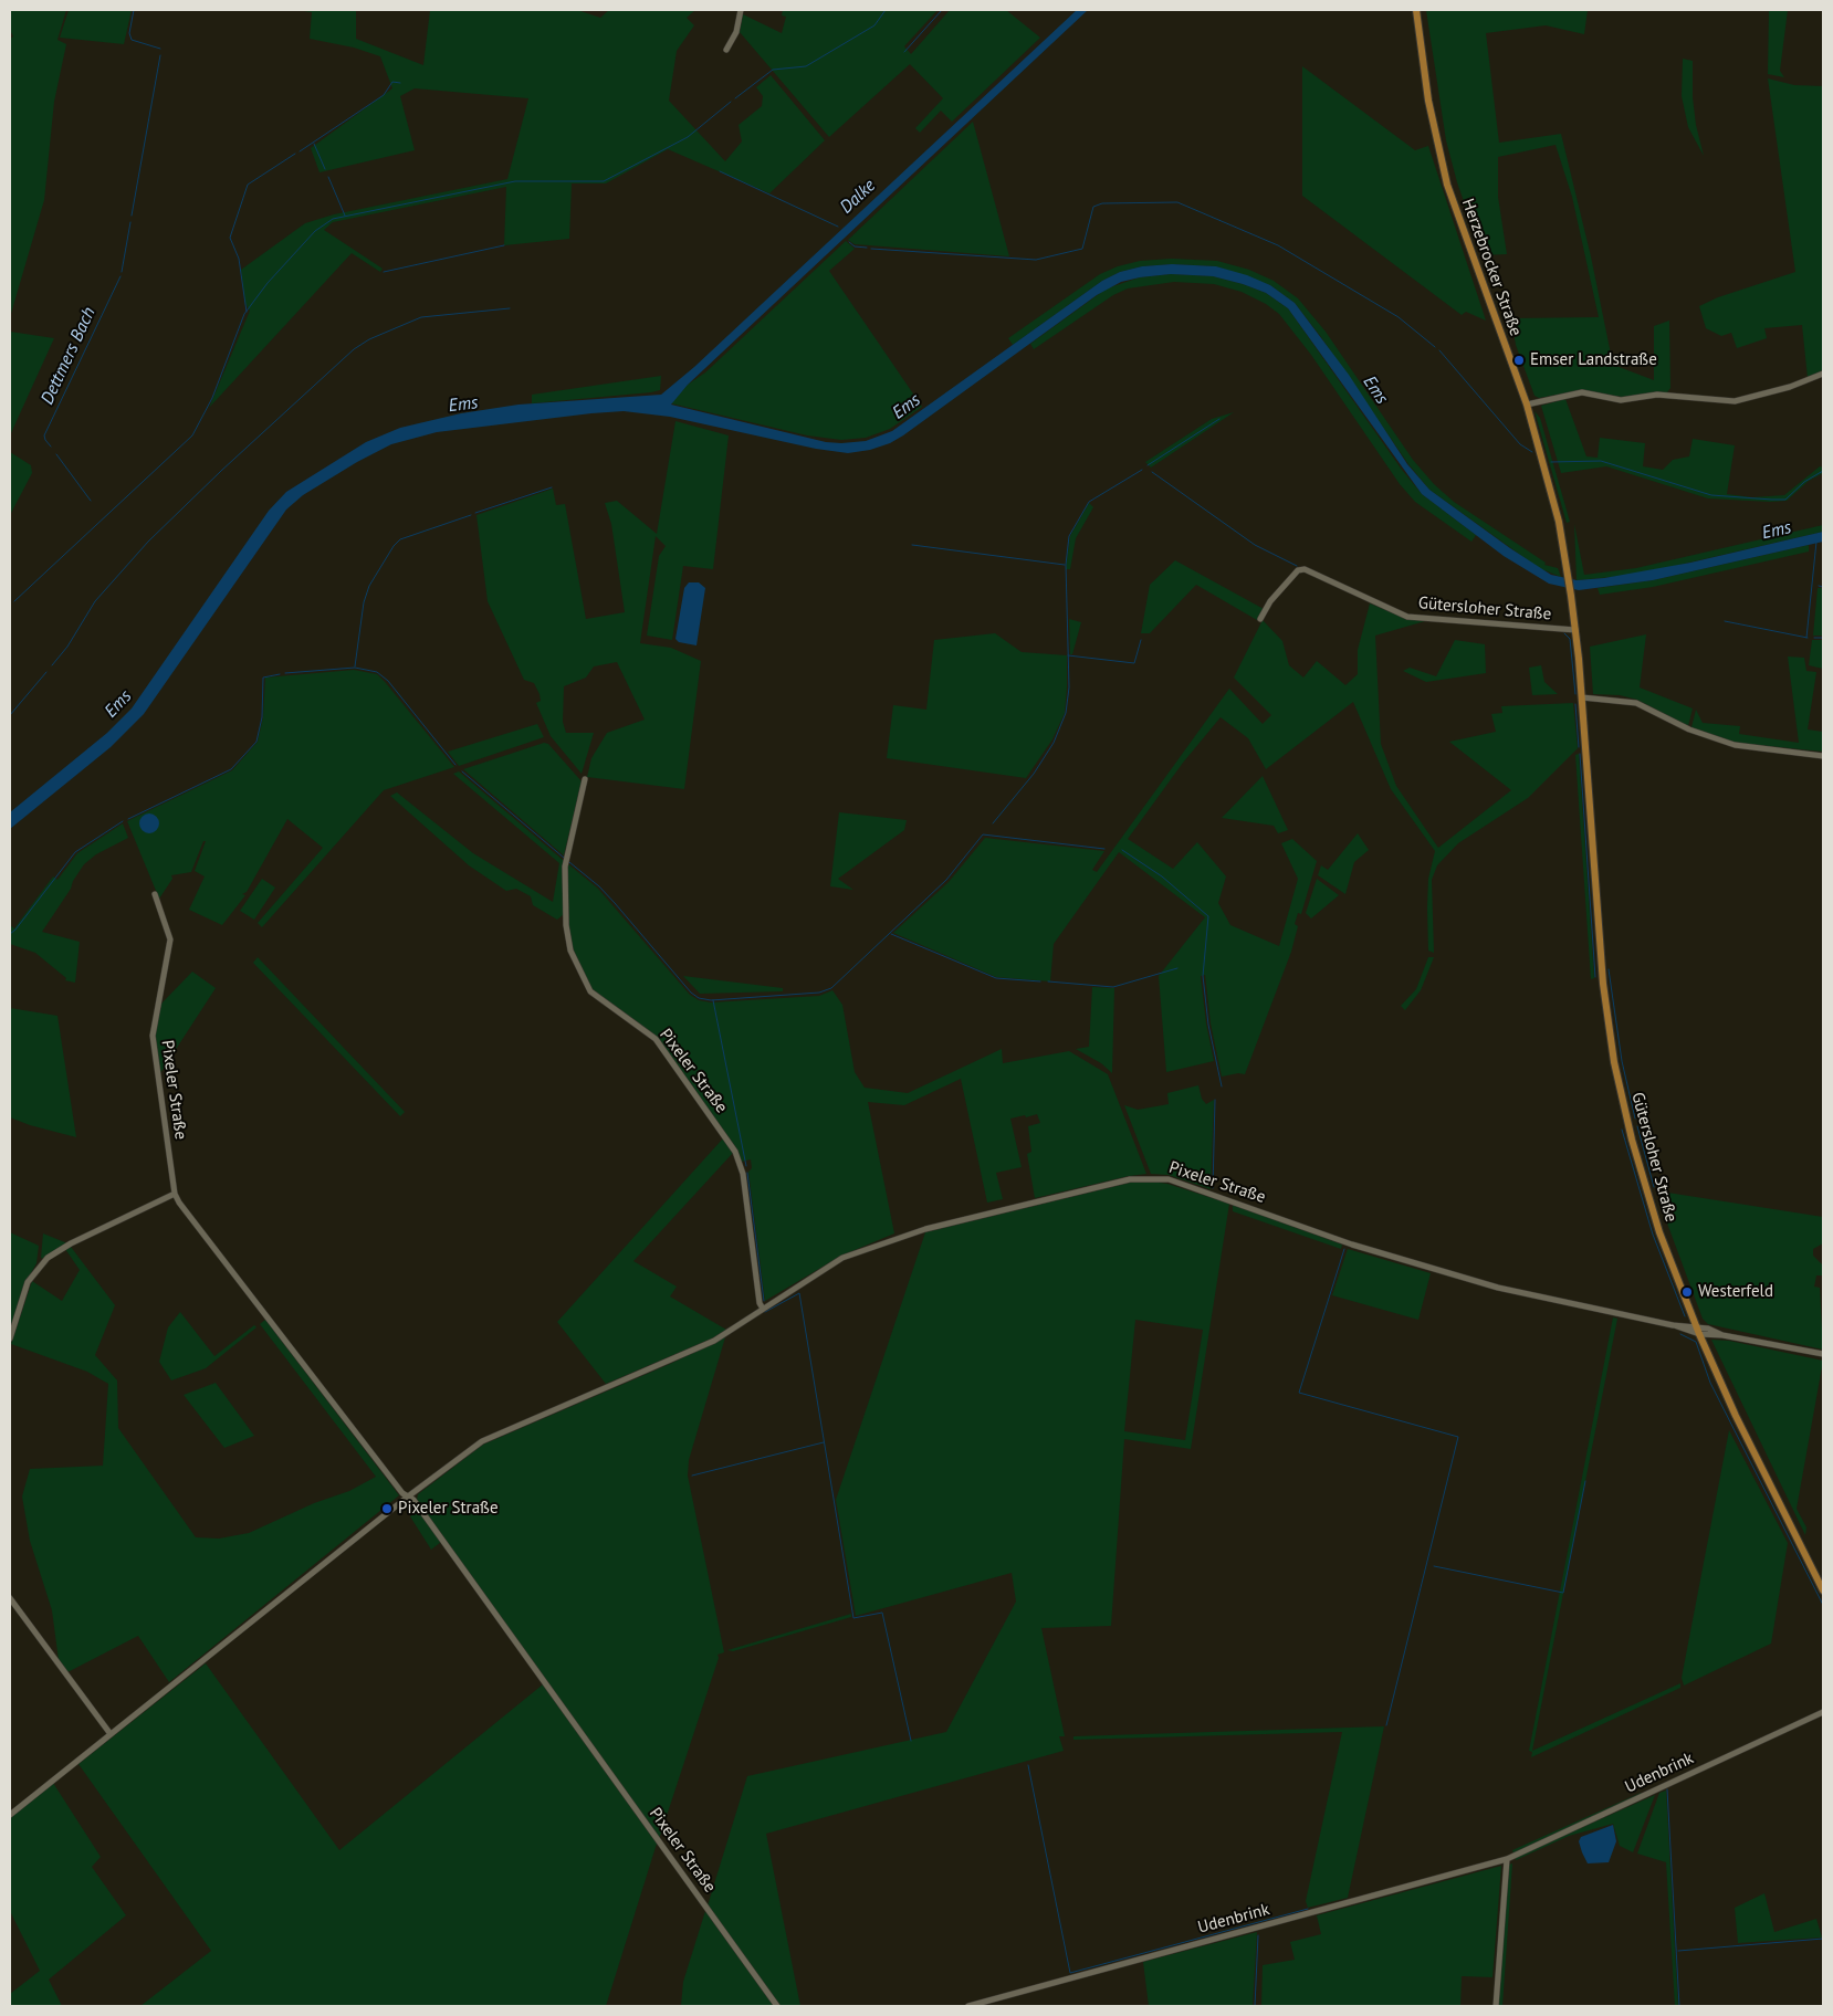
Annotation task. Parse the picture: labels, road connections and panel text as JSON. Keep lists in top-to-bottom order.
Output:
{
  "streets": {
    "main road": ["Herzebrocker Straße", "Gütersloher Straße"],
    "street": ["Pixeler Straße", "Udenbrink"]
  },
  "crossings": [
    ["Herzebrocker Straße", "Gütersloher Straße"],
    ["Gütersloher Straße", "Pixeler Straße"]
  ],
  "water": ["Dalke", "Dettmers Bach", "Ems"],
  "places": ["Emser Landstraße", "Westerfeld", "Pixeler Straße"]
}
